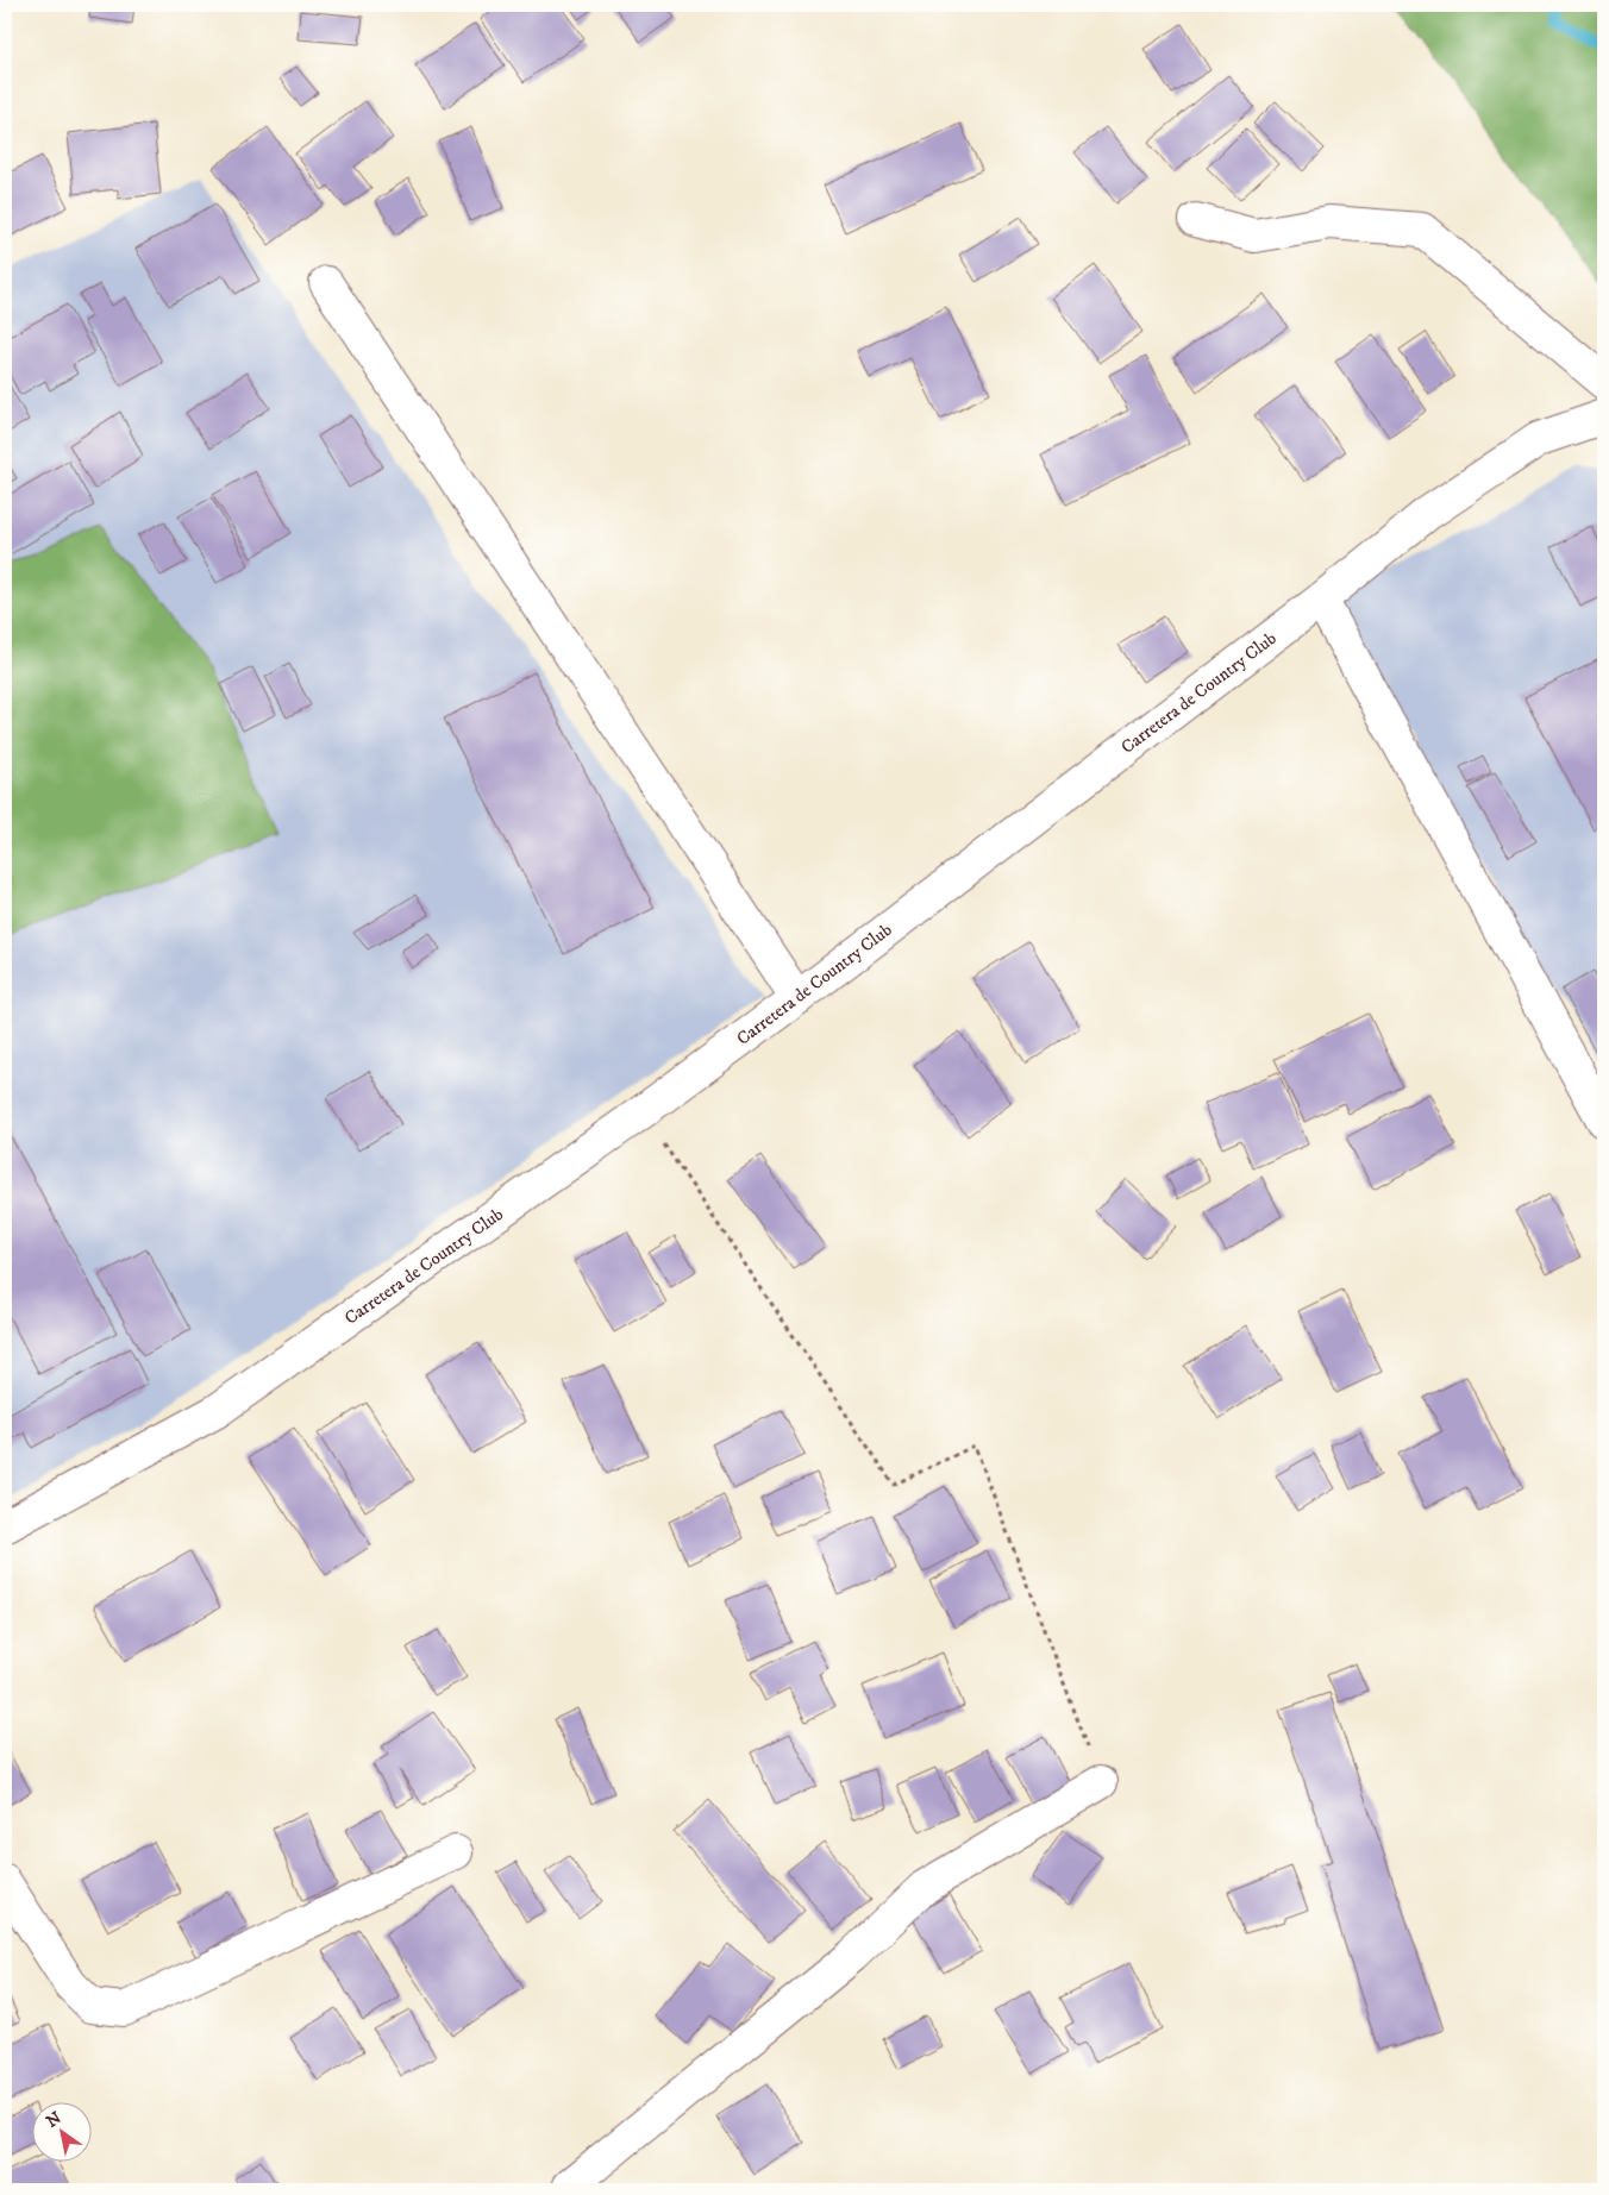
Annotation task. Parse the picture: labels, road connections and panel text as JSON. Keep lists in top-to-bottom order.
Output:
{
  "streets": {
    "street": ["Carretera de Country Club"]
  },
  "north": "top left"
}
